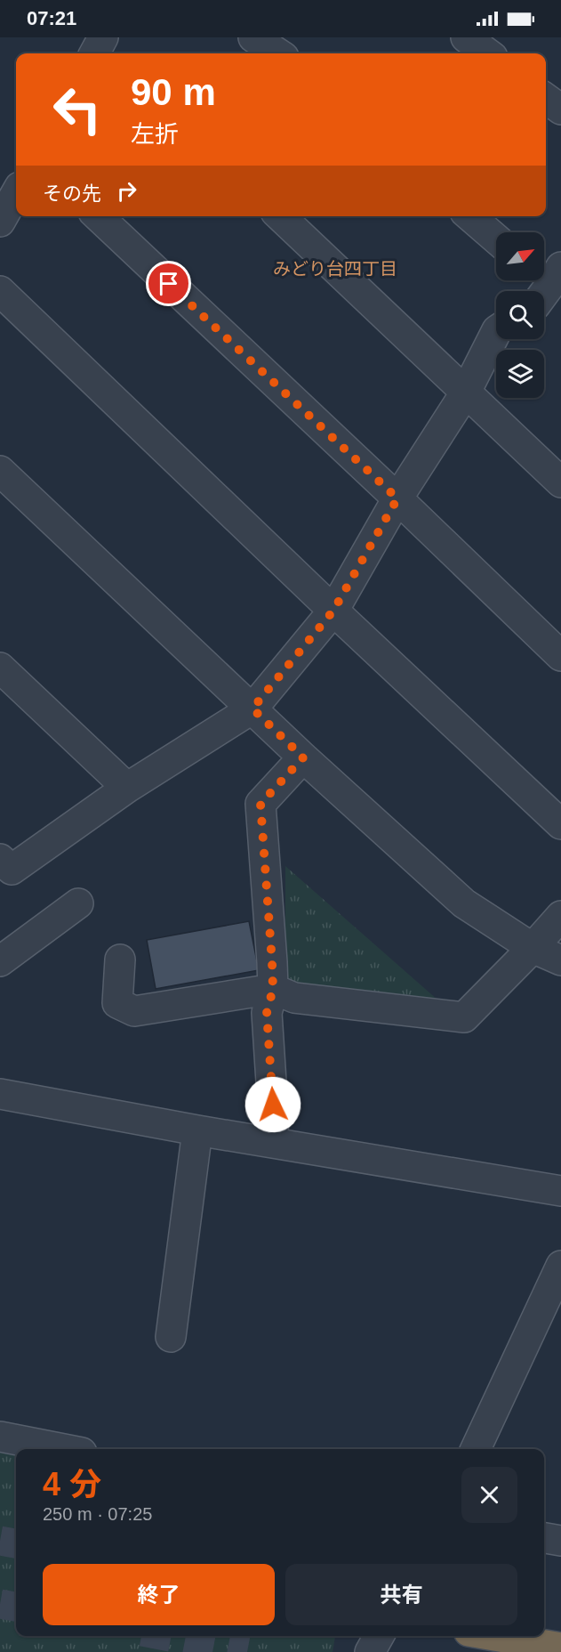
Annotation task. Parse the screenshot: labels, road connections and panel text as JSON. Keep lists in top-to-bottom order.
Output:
{
  "districts": ["みどり台四丁目"],
  "north": "top right",
  "page": {
    "status": "07:21",
    "turn": ["90 m", "左折"],
    "then": "その先",
    "heading": ["4 分", "250 m · 07:25"],
    "buttons": ["終了", "共有"]
  }
}
